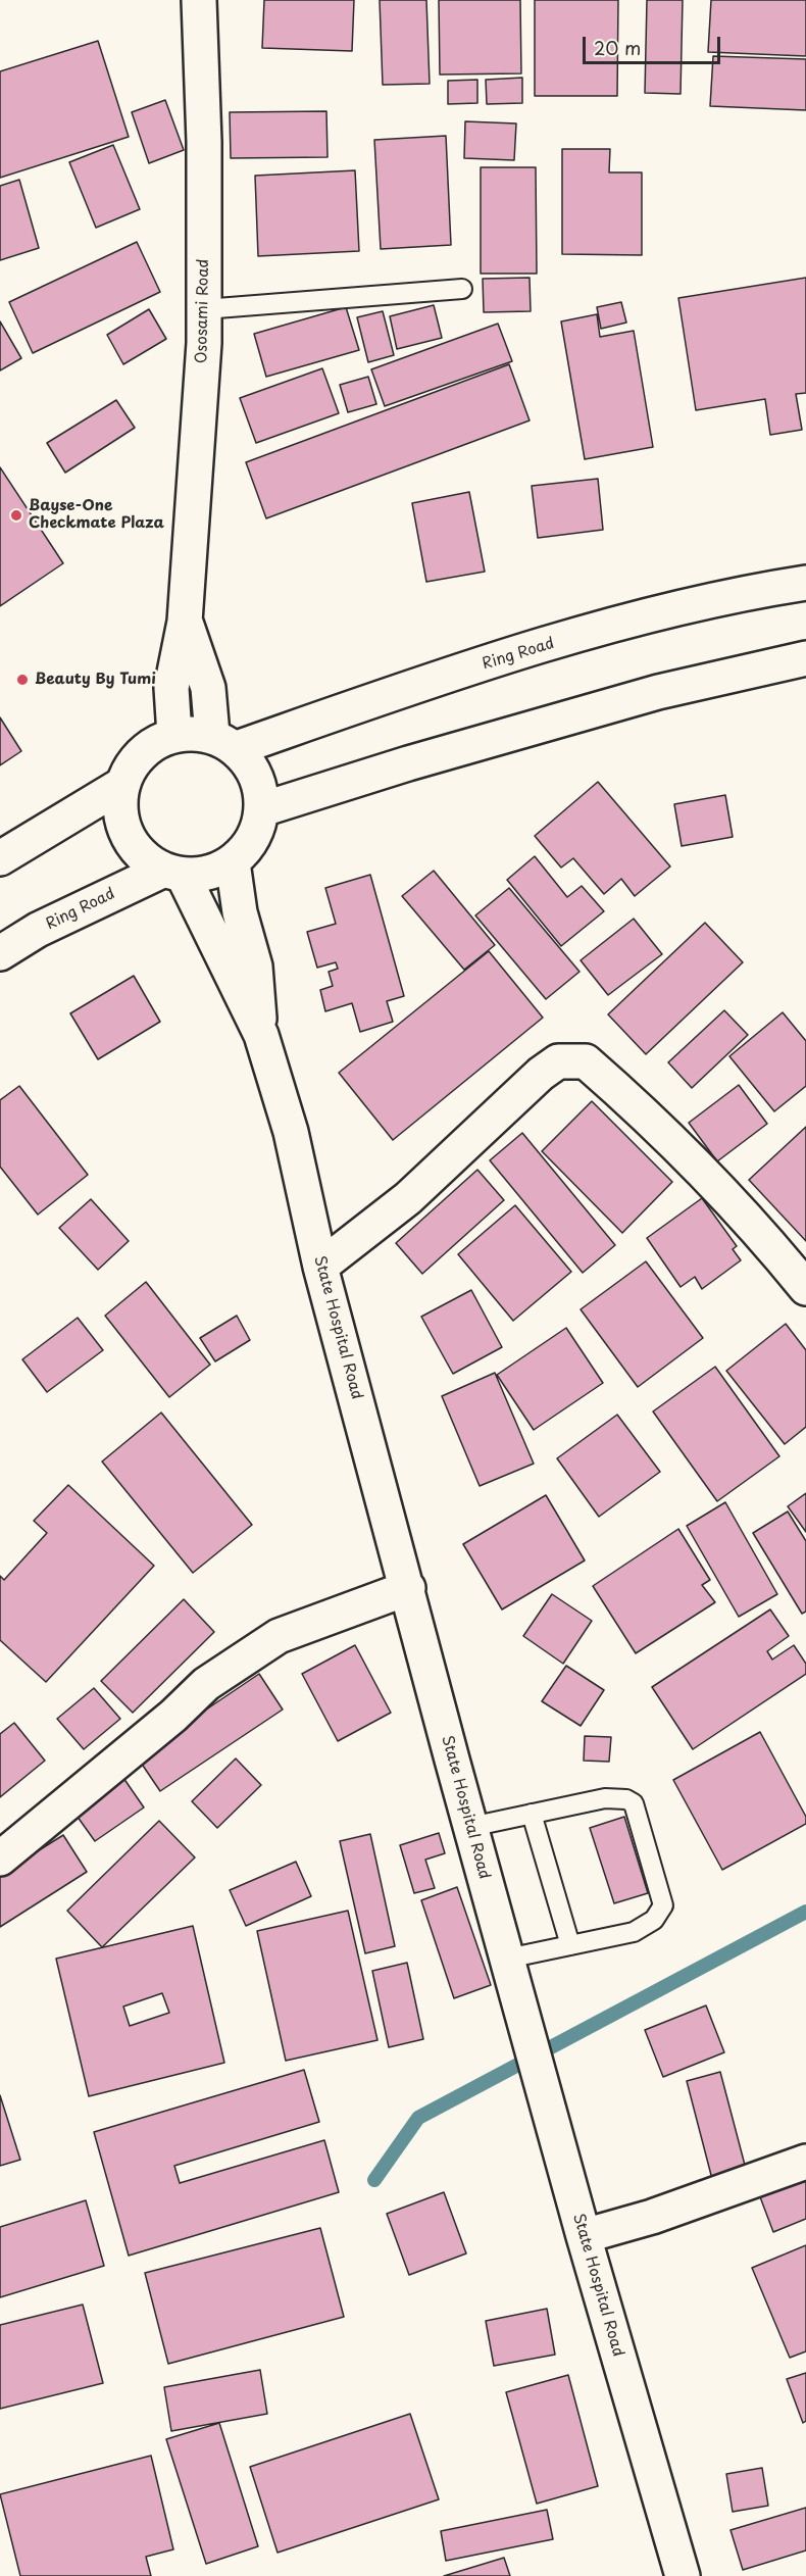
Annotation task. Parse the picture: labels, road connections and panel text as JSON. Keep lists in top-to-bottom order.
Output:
{
  "streets": {
    "street": ["Ososami Road", "Ring Road", "State Hospital Road"]
  },
  "places": ["Bayse-One Checkmate Plaza", "Beauty By Tumi"],
  "scale_bar": "20 m"
}
